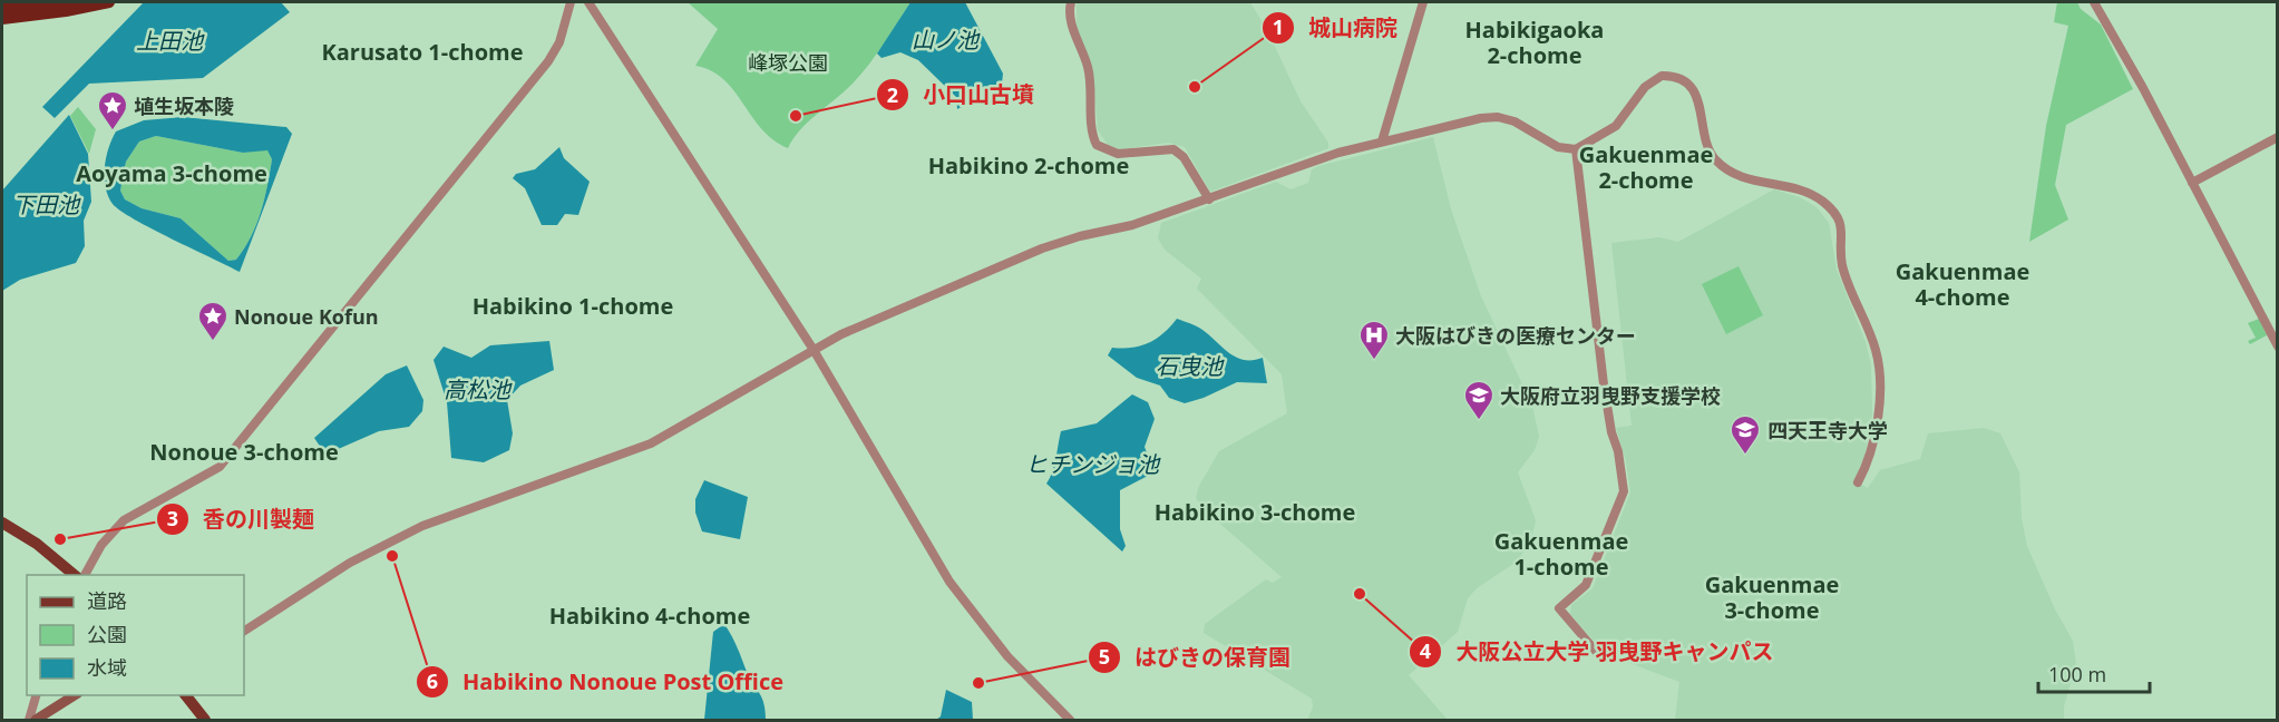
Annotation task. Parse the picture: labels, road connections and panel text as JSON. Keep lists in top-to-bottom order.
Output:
{
  "districts": [
    "Habikigaoka 2-chome",
    "Karusato 1-chome",
    "Gakuenmae 2-chome",
    "Habikino 2-chome",
    "Aoyama 3-chome",
    "Gakuenmae 4-chome",
    "Habikino 1-chome",
    "Nonoue 3-chome",
    "Habikino 3-chome",
    "Gakuenmae 1-chome",
    "Gakuenmae 3-chome",
    "Habikino 4-chome"
  ],
  "water": [
    "山ノ池",
    "上田池",
    "下田池",
    "石曳池",
    "高松池",
    "ヒチンジョ池"
  ],
  "parks": ["峰塚公園"],
  "places": {
    "other": [
      "城山病院",
      "小口山古墳",
      "香の川製麺",
      "Habikino Nonoue Post Office",
      "大阪公立大学 羽曳野キャンパス",
      "はびきの保育園"
    ],
    "place": ["埴生坂本陵", "Nonoue Kofun"],
    "hospital": ["大阪はびきの医療センター"],
    "school or university": ["大阪府立羽曳野支援学校", "四天王寺大学"]
  },
  "legend": ["道路", "公園", "水域"],
  "scale_bar": "100 m"
}
